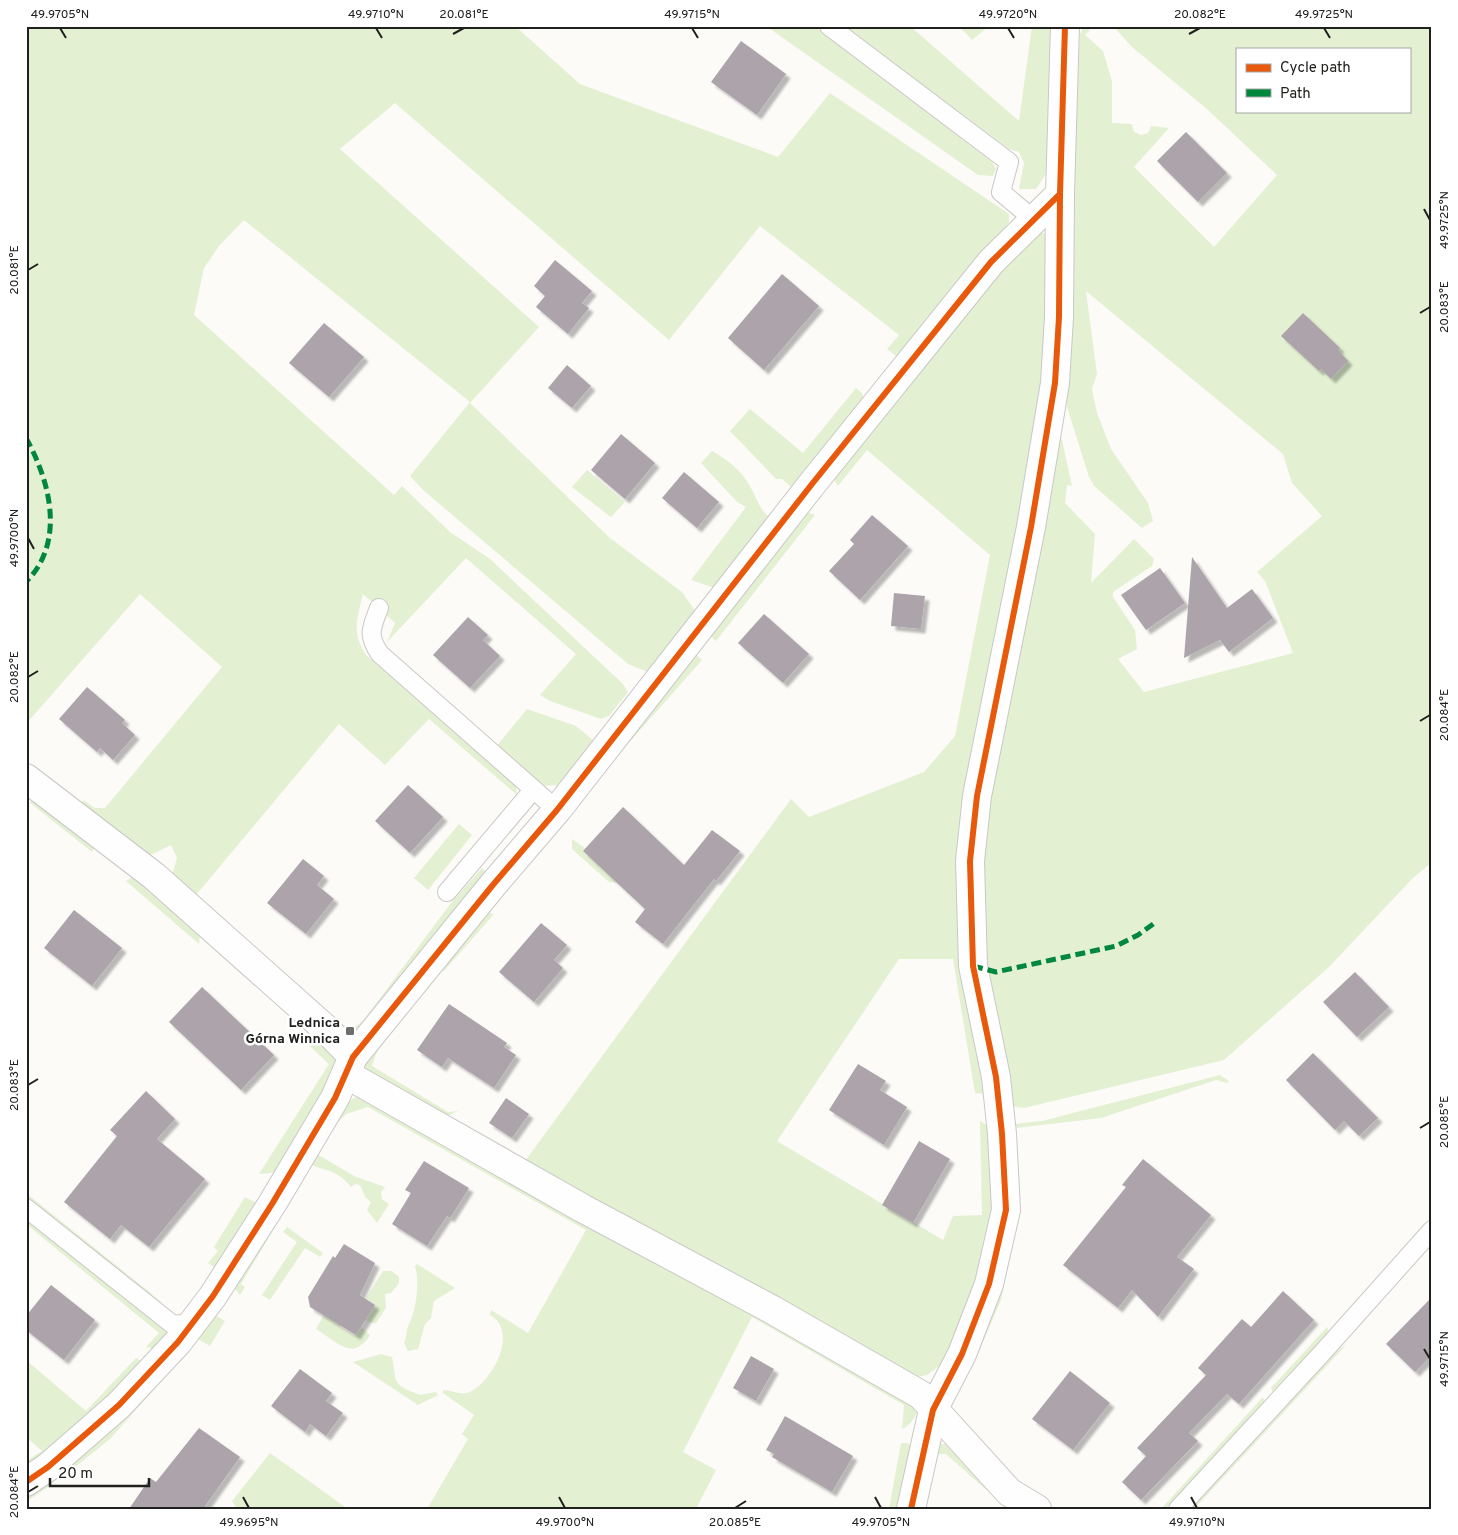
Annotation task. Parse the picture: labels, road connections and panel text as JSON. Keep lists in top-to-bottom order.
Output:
{
  "places": {
    "transit": ["Lednica Górna Winnica"]
  },
  "legend": ["Cycle path", "Path"],
  "scale_bar": "20 m",
  "coordinates": [
    "49.9705°N",
    "49.9710°N",
    "20.081°E",
    "49.9715°N",
    "49.9720°N",
    "20.082°E",
    "49.9725°N",
    "20.083°E",
    "49.9700°N",
    "20.084°E",
    "20.085°E",
    "49.9695°N"
  ]
}
